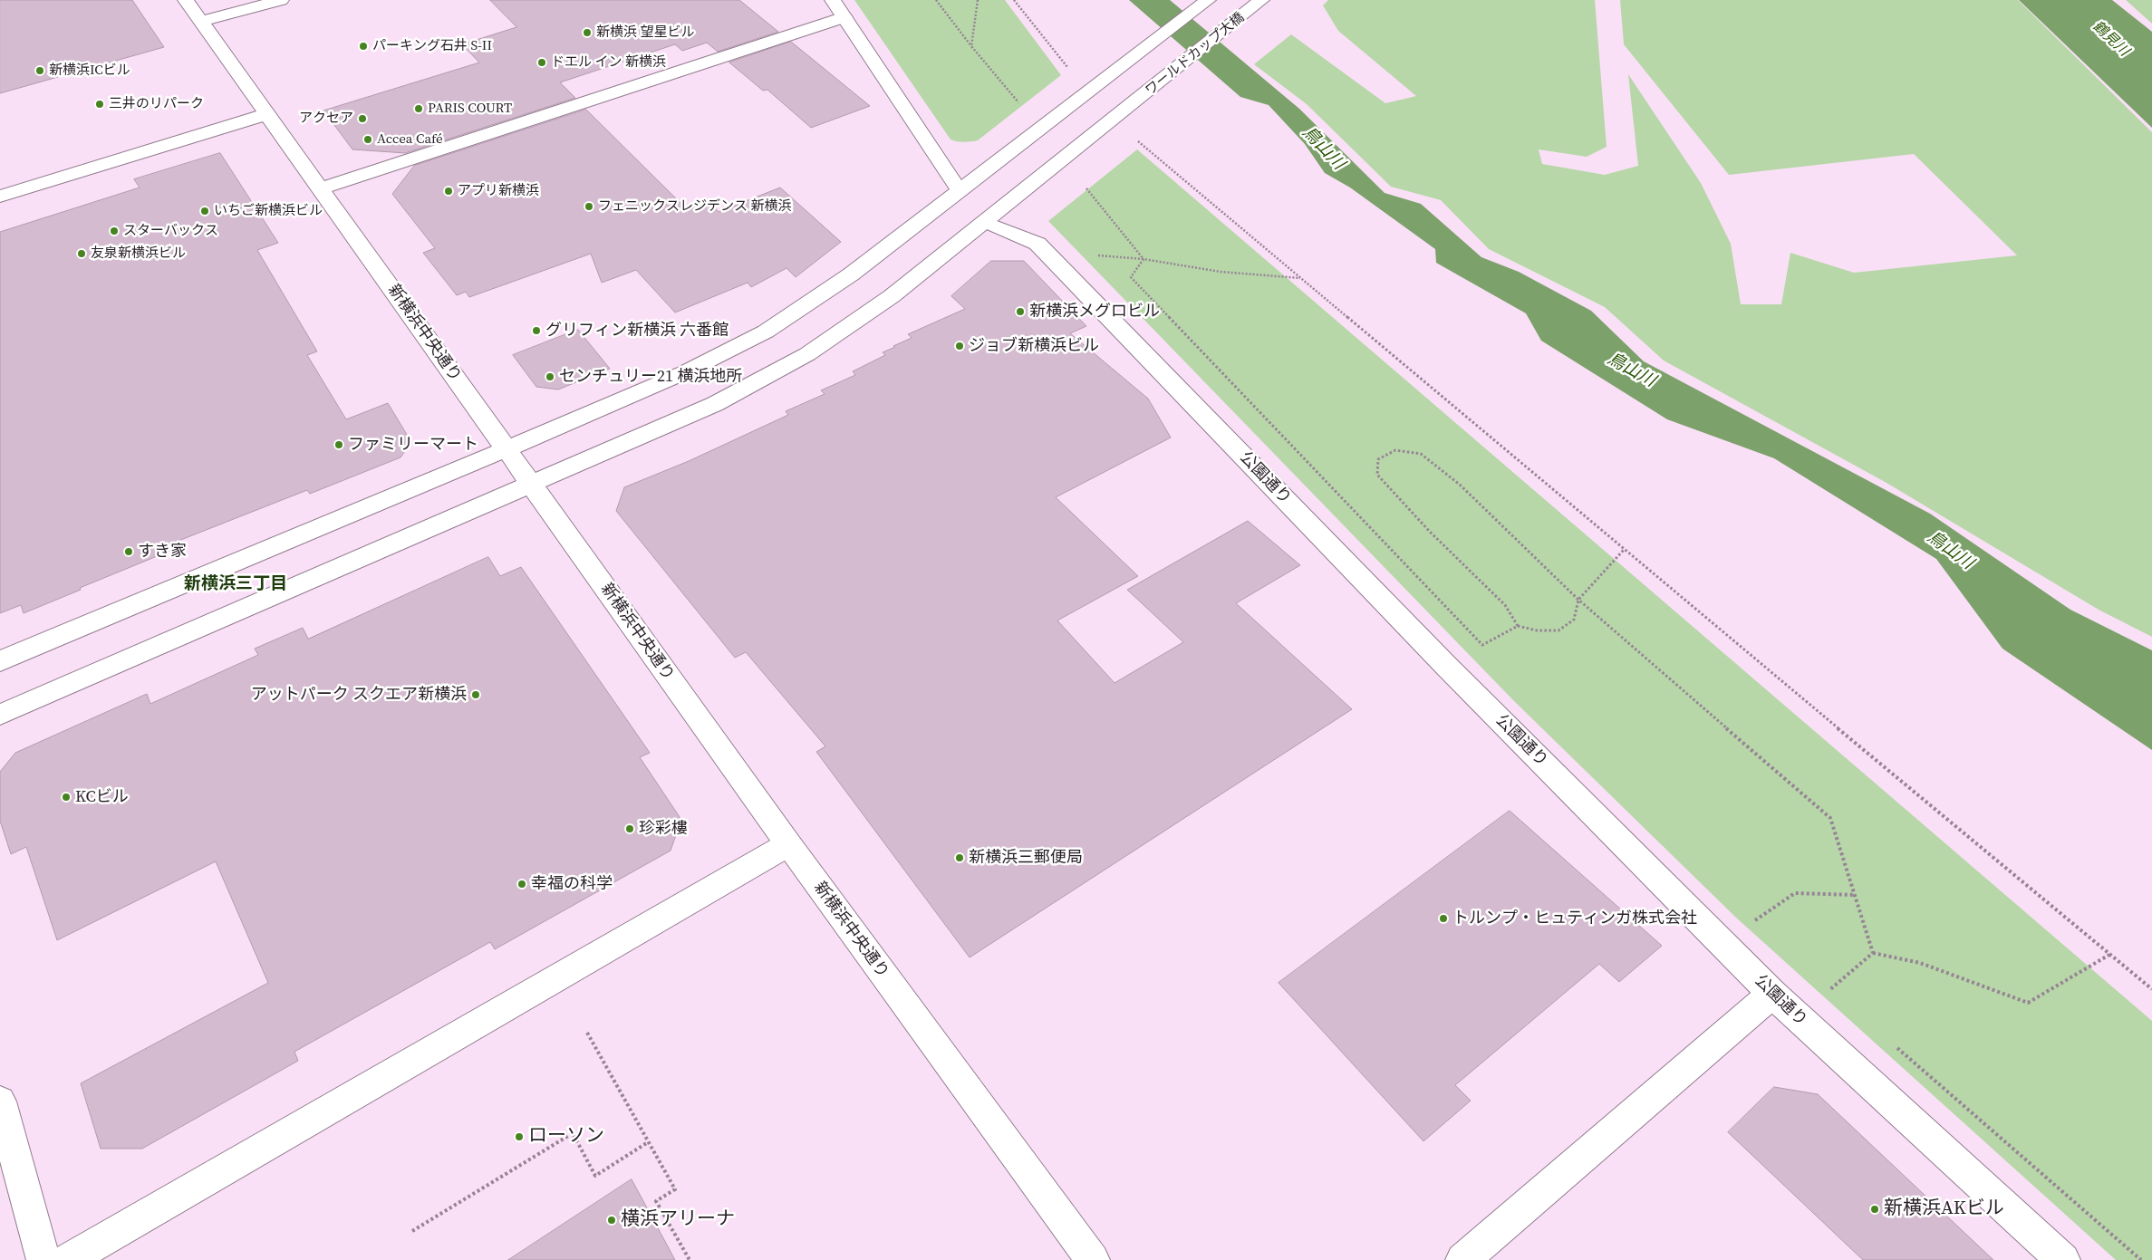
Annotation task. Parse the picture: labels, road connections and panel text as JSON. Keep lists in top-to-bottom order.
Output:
{
  "streets": {
    "street": ["ワールドカップ大橋", "新横浜中央通り", "公園通り"]
  },
  "crossings": [
    ["ワールドカップ大橋", "新横浜中央通り"],
    ["ワールドカップ大橋", "公園通り"]
  ],
  "districts": ["新横浜三丁目"],
  "water": ["鶴見川", "鳥山川"],
  "places": [
    "新横浜 望星ビル",
    "パーキング石井 S-II",
    "ドエル イン 新横浜",
    "新横浜ICビル",
    "三井のリパーク",
    "PARIS COURT",
    "アクセア",
    "Accea Café",
    "アプリ新横浜",
    "フェニックスレジデンス 新横浜",
    "いちご新横浜ビル",
    "スターバックス",
    "友泉新横浜ビル",
    "新横浜メグロビル",
    "グリフィン新横浜 六番館",
    "ジョブ新横浜ビル",
    "センチュリー21 横浜地所",
    "ファミリーマート",
    "すき家",
    "アットパーク スクエア新横浜",
    "KCビル",
    "珍彩樓",
    "新横浜三郵便局",
    "幸福の科学",
    "トルンプ・ヒュティンガ株式会社",
    "ローソン",
    "新横浜AKビル",
    "横浜アリーナ"
  ]
}
